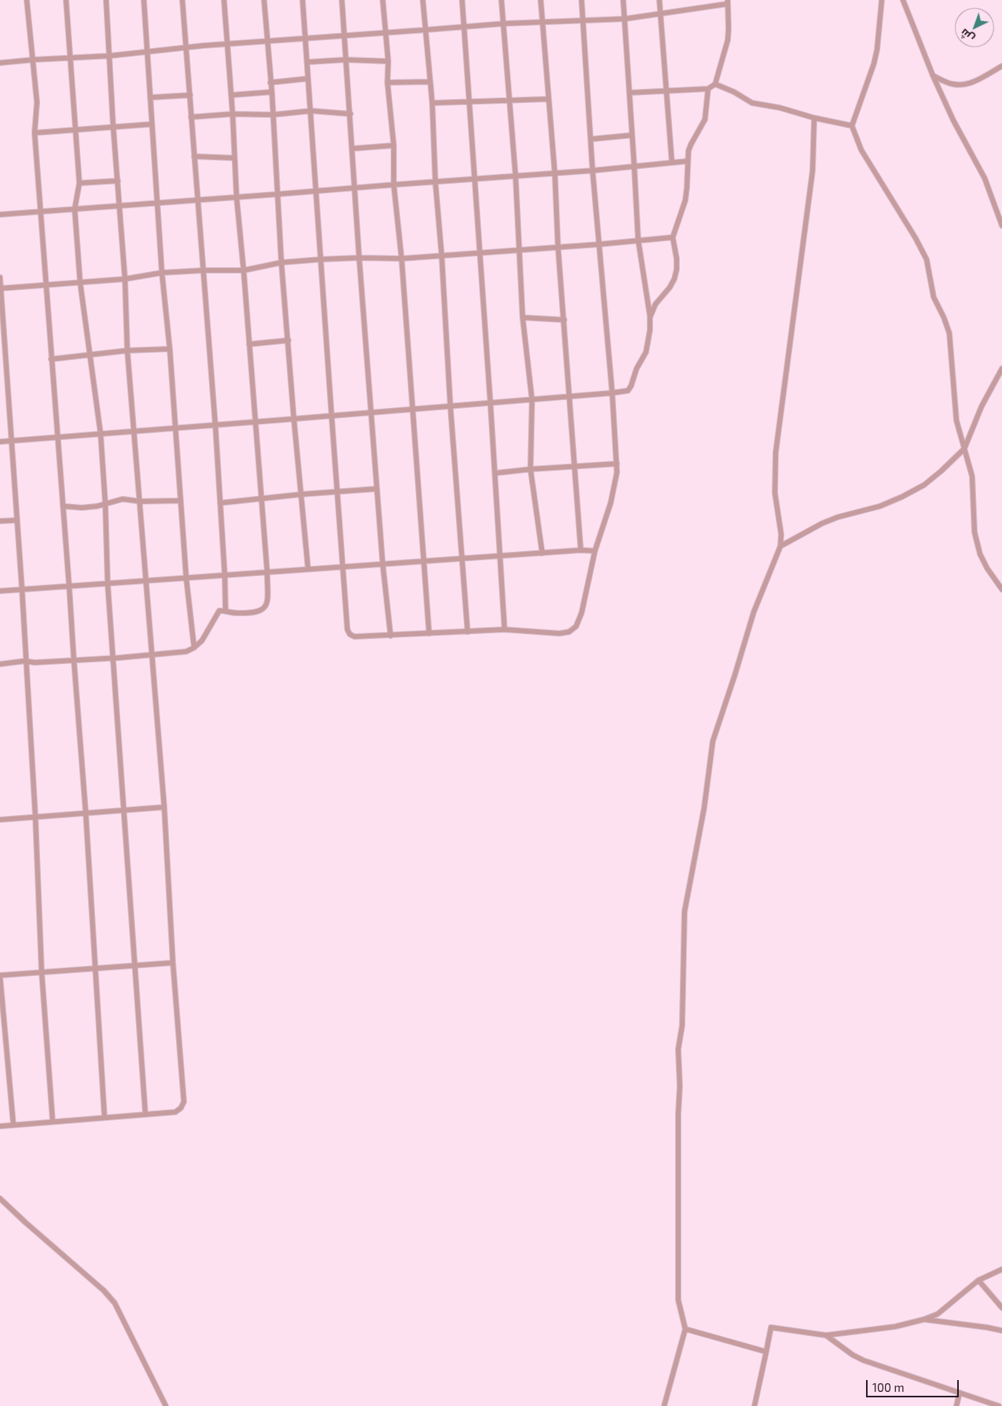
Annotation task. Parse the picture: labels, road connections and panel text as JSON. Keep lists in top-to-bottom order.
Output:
{
  "scale_bar": "100 m",
  "north": "bottom left"
}
